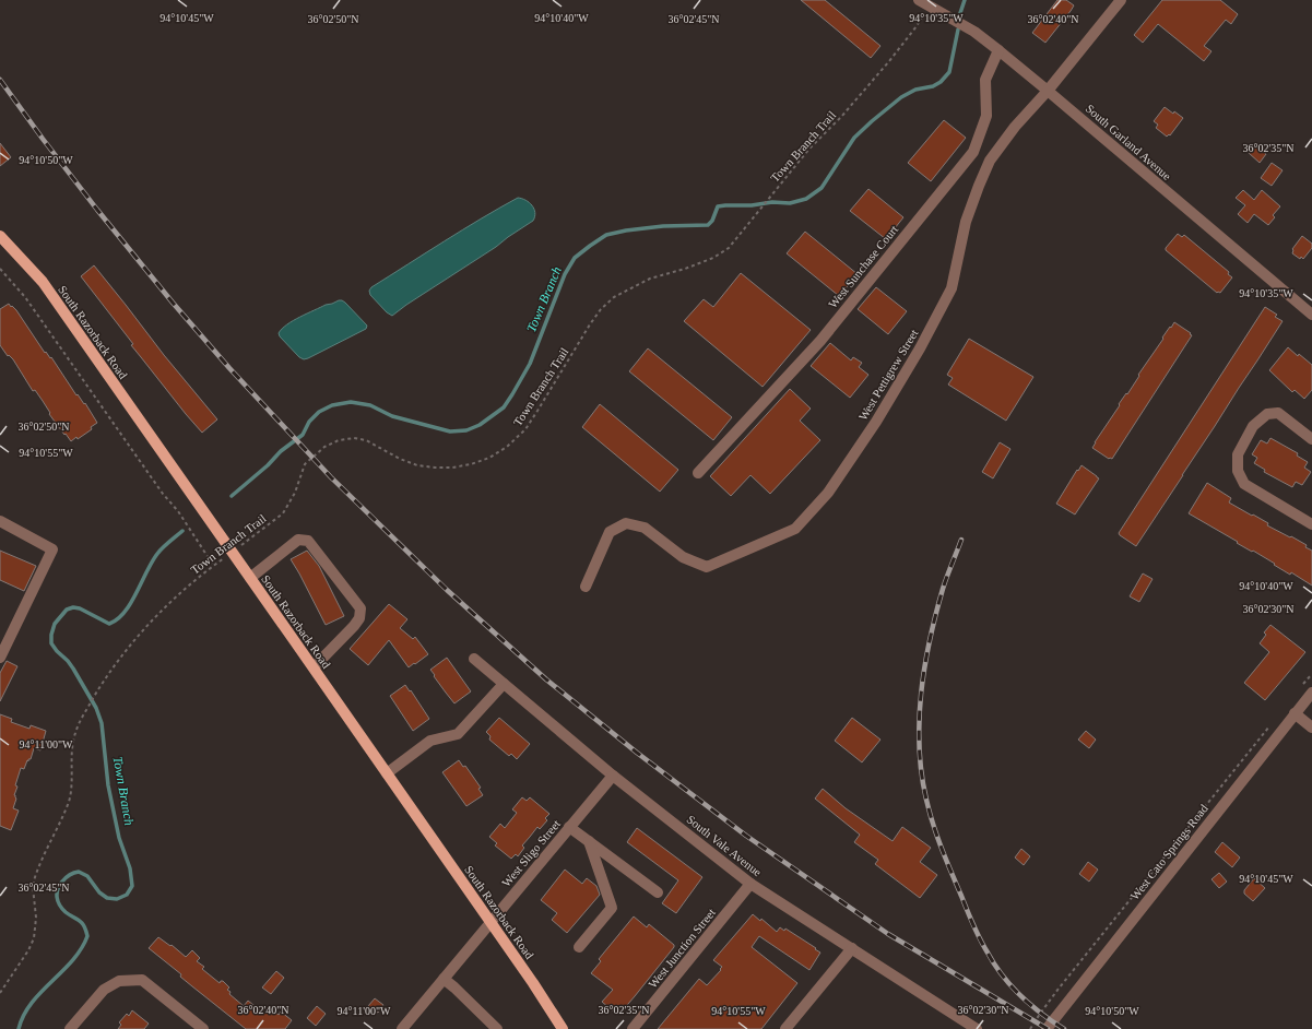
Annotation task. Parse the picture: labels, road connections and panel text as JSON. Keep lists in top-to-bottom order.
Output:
{
  "streets": {
    "main road": ["South Razorback Road"],
    "street": [
      "South Garland Avenue",
      "West Sunchase Court",
      "West Pettigrew Street",
      "South Vale Avenue",
      "West Cato Springs Road",
      "West Sligo Street",
      "West Junction Street"
    ],
    "path": ["Town Branch Trail"]
  },
  "crossings": [
    ["South Garland Avenue", "Town Branch Trail"],
    ["South Garland Avenue", "West Sunchase Court"],
    ["South Garland Avenue", "West Pettigrew Street"],
    ["Town Branch Trail", "South Razorback Road"],
    ["South Razorback Road", "West Sligo Street"],
    ["South Vale Avenue", "West Sligo Street"],
    ["South Vale Avenue", "West Junction Street"]
  ],
  "water": ["Town Branch"],
  "coordinates": [
    "94°10'45\"W",
    "94°10'40\"W",
    "94°10'35\"W",
    "36°02'50\"N",
    "36°02'45\"N",
    "36°02'40\"N",
    "36°02'35\"N",
    "94°10'50\"W",
    "94°10'55\"W",
    "36°02'30\"N",
    "94°11'00\"W"
  ]
}
